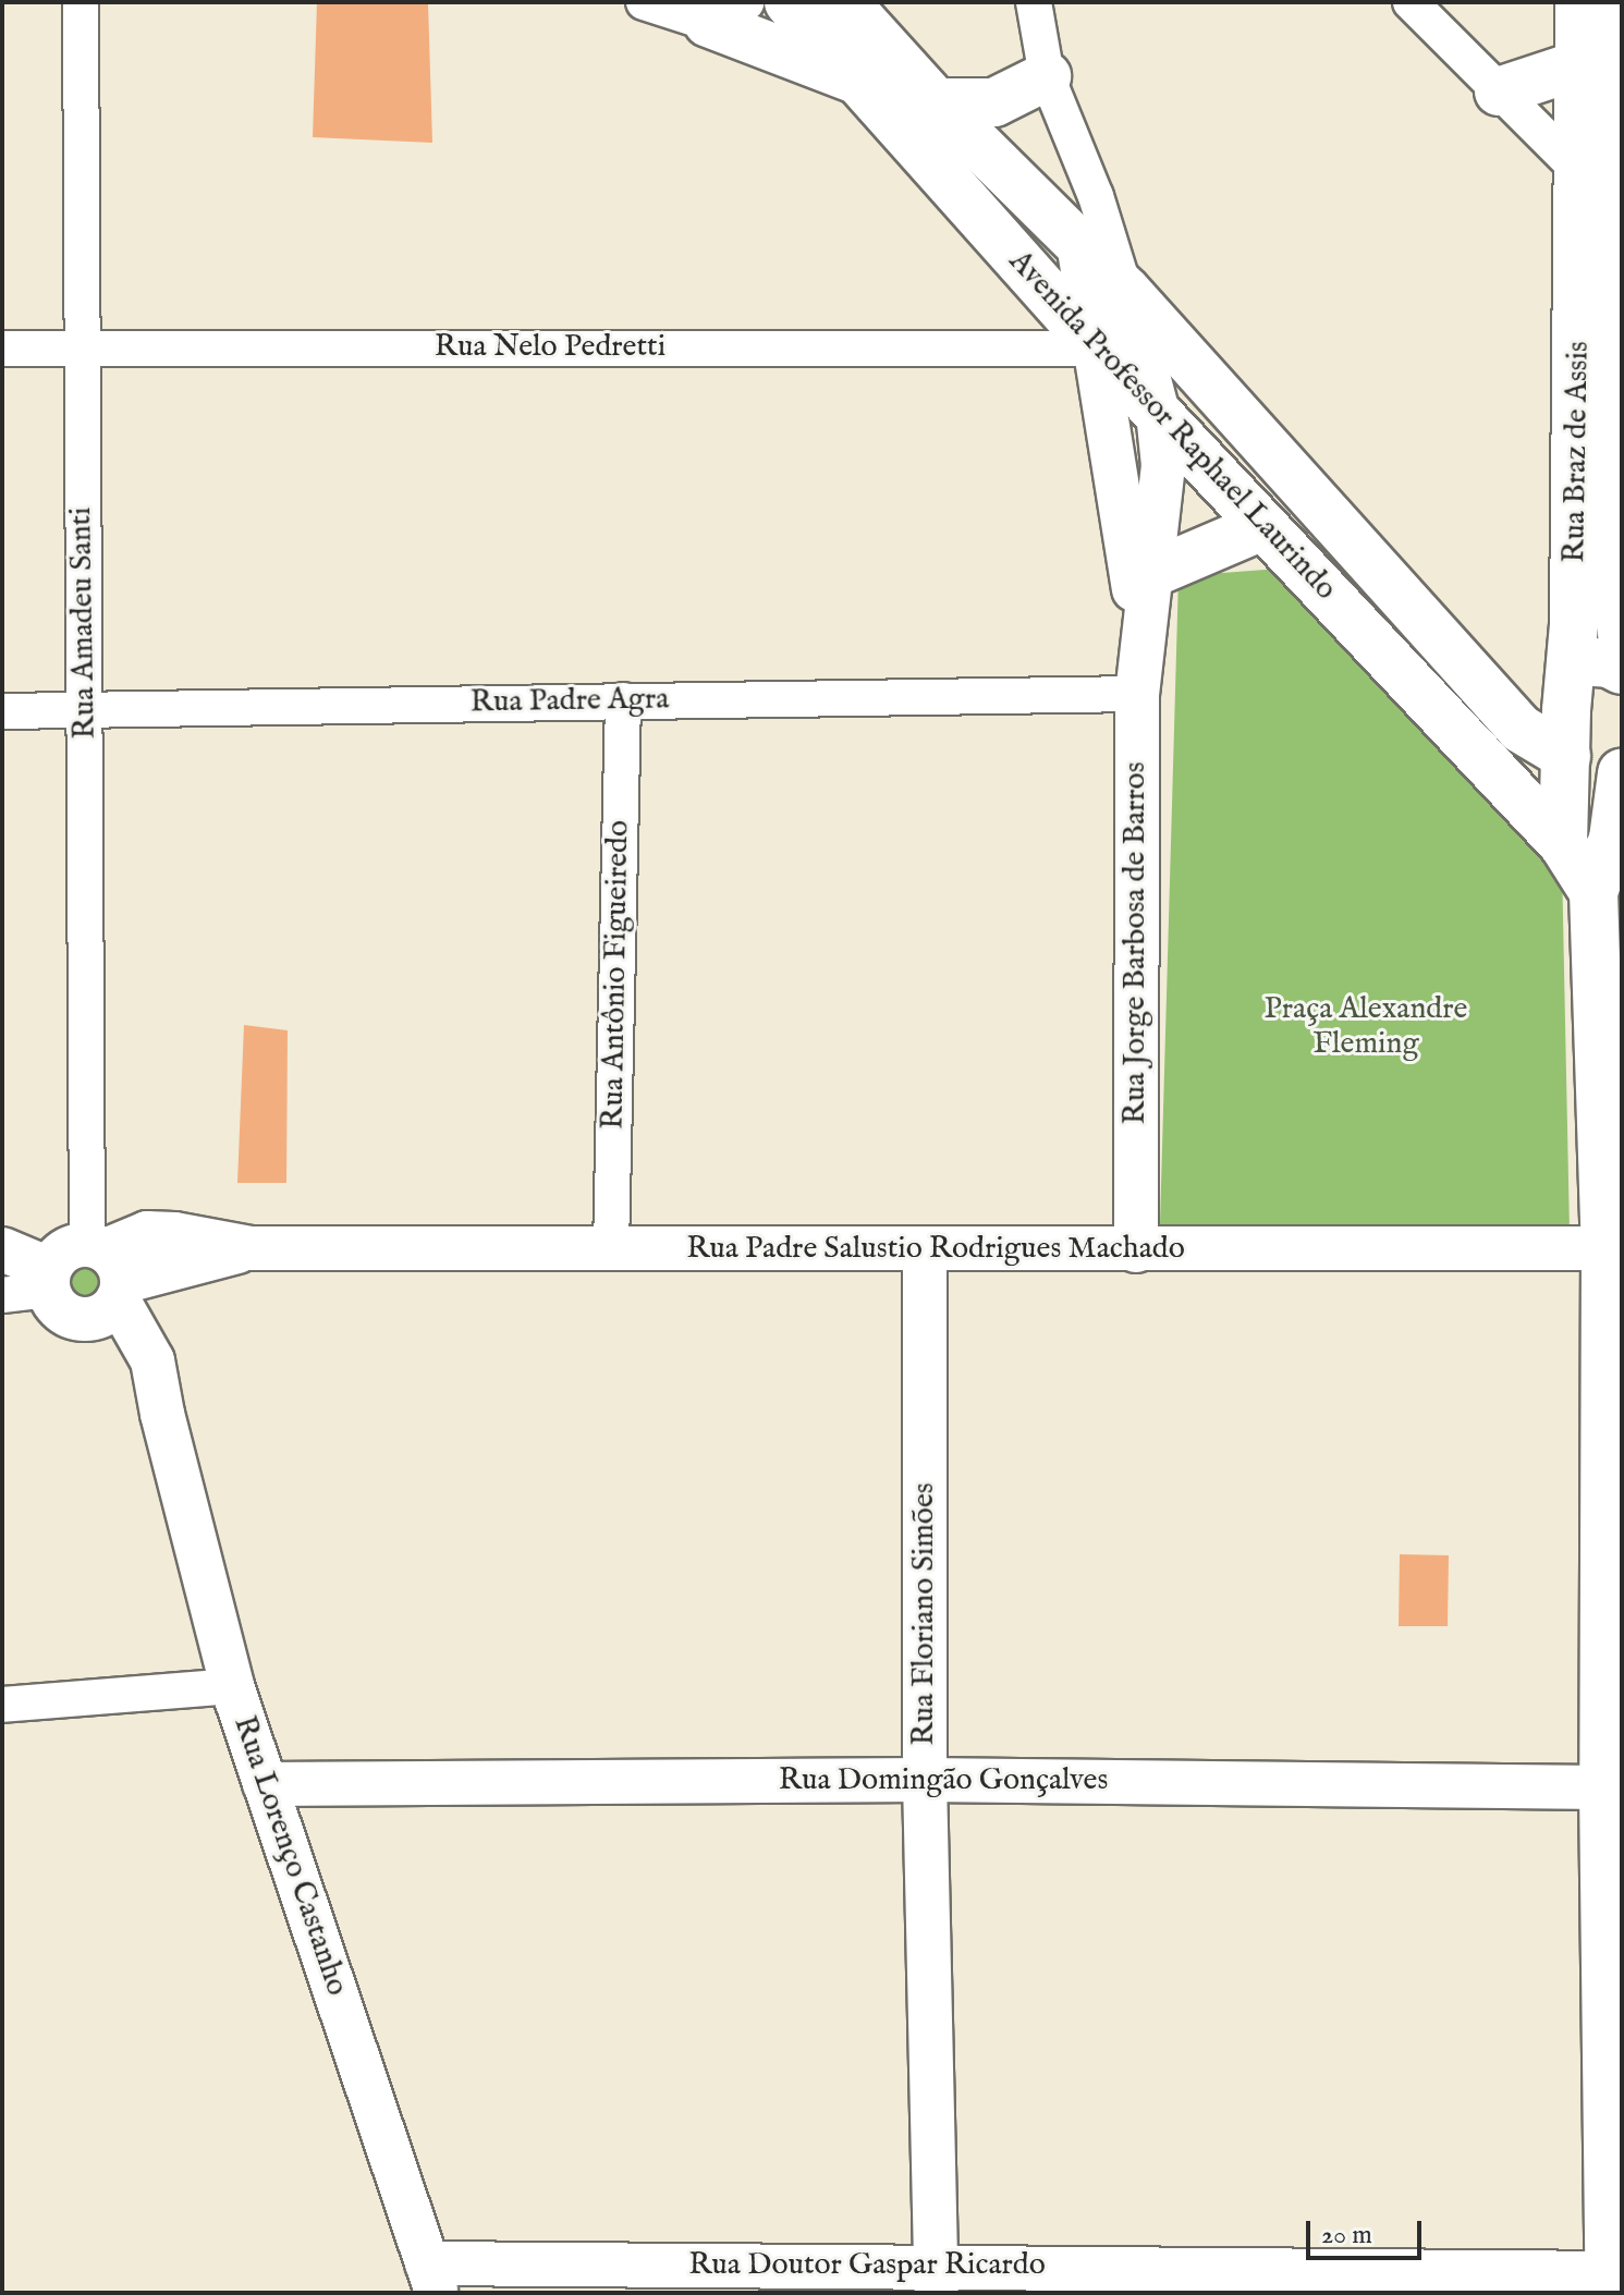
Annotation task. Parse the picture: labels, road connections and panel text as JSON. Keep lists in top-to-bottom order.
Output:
{
  "streets": {
    "main road": ["Avenida Professor Raphael Laurindo", "Rua Braz de Assis"],
    "street": [
      "Rua Nelo Pedretti",
      "Rua Amadeu Santi",
      "Rua Padre Agra",
      "Rua Jorge Barbosa de Barros",
      "Rua Antônio Figueiredo",
      "Rua Padre Salustio Rodrigues Machado",
      "Rua Floriano Simões",
      "Rua Domingão Gonçalves",
      "Rua Lorenço Castanho",
      "Rua Doutor Gaspar Ricardo"
    ]
  },
  "crossings": [
    ["Rua Nelo Pedretti", "Avenida Professor Raphael Laurindo"],
    ["Rua Nelo Pedretti", "Rua Amadeu Santi"],
    ["Rua Nelo Pedretti", "Rua Jorge Barbosa de Barros"],
    ["Avenida Professor Raphael Laurindo", "Rua Braz de Assis"],
    ["Avenida Professor Raphael Laurindo", "Rua Jorge Barbosa de Barros"],
    ["Rua Amadeu Santi", "Rua Padre Agra"],
    ["Rua Amadeu Santi", "Rua Padre Salustio Rodrigues Machado"],
    ["Rua Amadeu Santi", "Rua Lorenço Castanho"],
    ["Rua Padre Agra", "Rua Jorge Barbosa de Barros"],
    ["Rua Padre Agra", "Rua Antônio Figueiredo"],
    ["Rua Jorge Barbosa de Barros", "Rua Padre Salustio Rodrigues Machado"],
    ["Rua Antônio Figueiredo", "Rua Padre Salustio Rodrigues Machado"],
    ["Rua Padre Salustio Rodrigues Machado", "Rua Floriano Simões"],
    ["Rua Padre Salustio Rodrigues Machado", "Rua Lorenço Castanho"],
    ["Rua Floriano Simões", "Rua Domingão Gonçalves"],
    ["Rua Floriano Simões", "Rua Doutor Gaspar Ricardo"],
    ["Rua Domingão Gonçalves", "Rua Lorenço Castanho"],
    ["Rua Lorenço Castanho", "Rua Doutor Gaspar Ricardo"]
  ],
  "parks": ["Praça Alexandre Fleming"],
  "scale_bar": "20 m"
}
